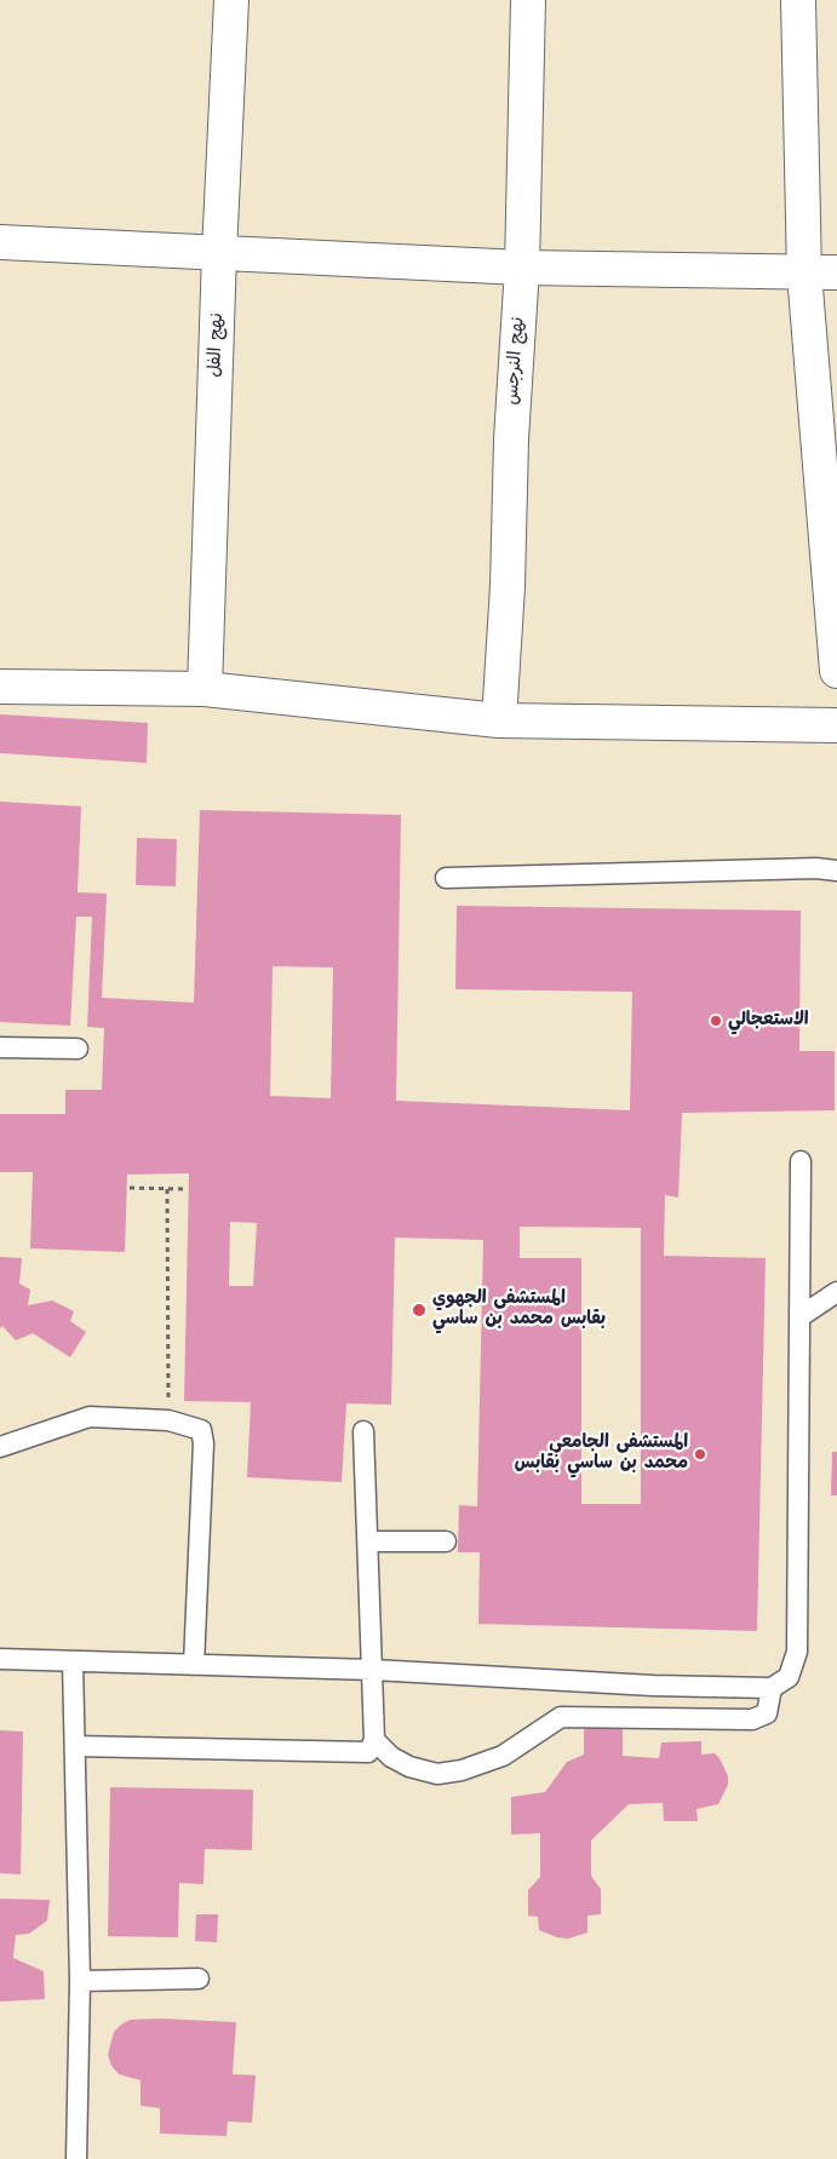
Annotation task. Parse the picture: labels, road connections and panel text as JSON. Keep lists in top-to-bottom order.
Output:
{
  "streets": {
    "street": ["نهج الفل", "نهج النرجس"]
  },
  "places": ["الاستعجالي", "المستشفى الجهوي بقابس محمد بن ساسي", "المستشفى الجامعي محمد بن ساسي بقابس"]
}
